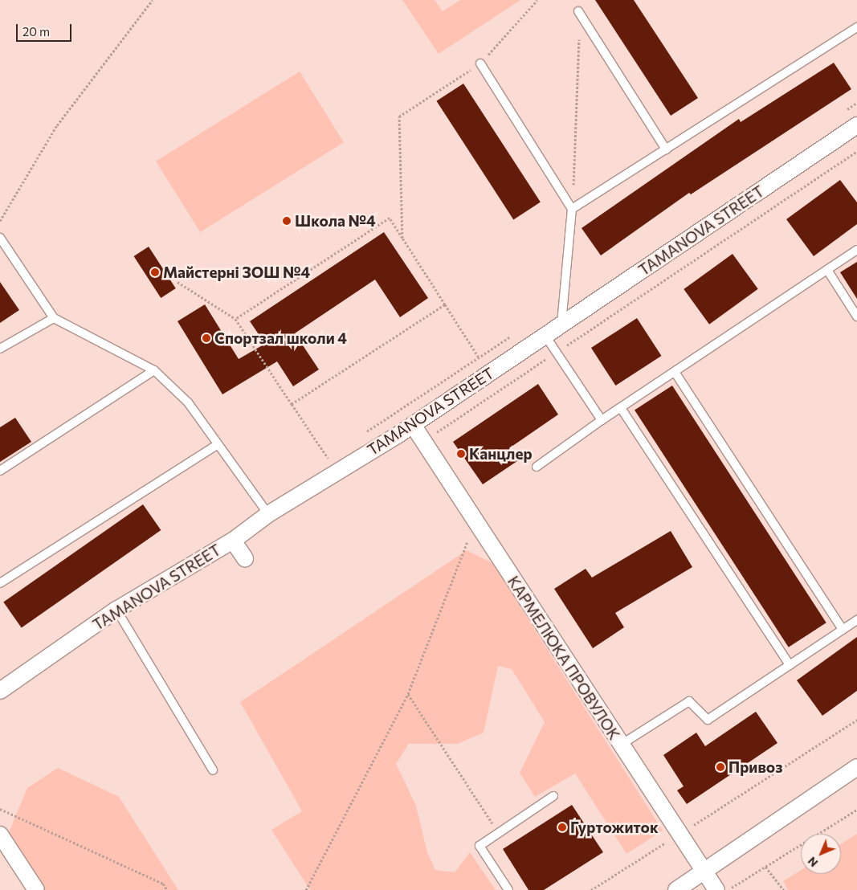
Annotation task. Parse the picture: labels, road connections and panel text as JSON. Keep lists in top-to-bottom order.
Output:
{
  "streets": {
    "street": ["TAMANOVA STREET", "КАРМЕЛЮКА ПРОВУЛОК"]
  },
  "crossings": [
    ["TAMANOVA STREET", "КАРМЕЛЮКА ПРОВУЛОК"]
  ],
  "places": [
    "Школа №4",
    "Майстерні ЗОШ №4",
    "Спортзал школи 4",
    "Канцлер",
    "Привоз",
    "Гуртожиток"
  ],
  "scale_bar": "20 m",
  "north": "bottom left"
}
